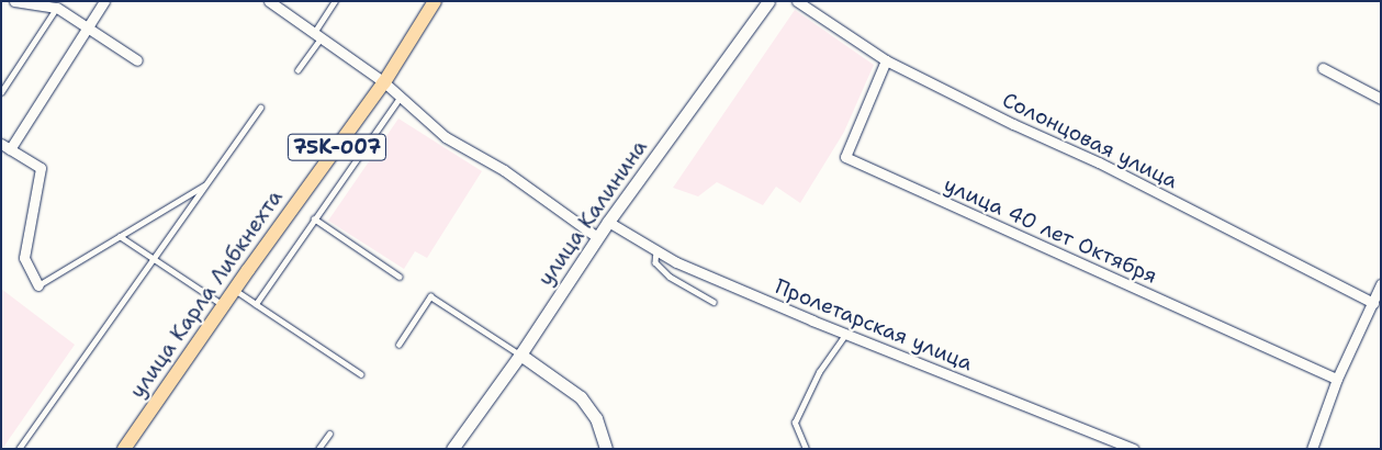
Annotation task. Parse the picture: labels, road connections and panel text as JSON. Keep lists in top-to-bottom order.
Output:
{
  "streets": {
    "main road": ["75К-007", "улица Карла Либкнехта"],
    "street": [
      "Солонцовая улица",
      "улица Калинина",
      "улица 40 лет Октября",
      "Пролетарская улица"
    ]
  },
  "crossings": [
    ["Солонцовая улица", "улица 40 лет Октября"],
    ["улица Калинина", "Пролетарская улица"]
  ]
}
